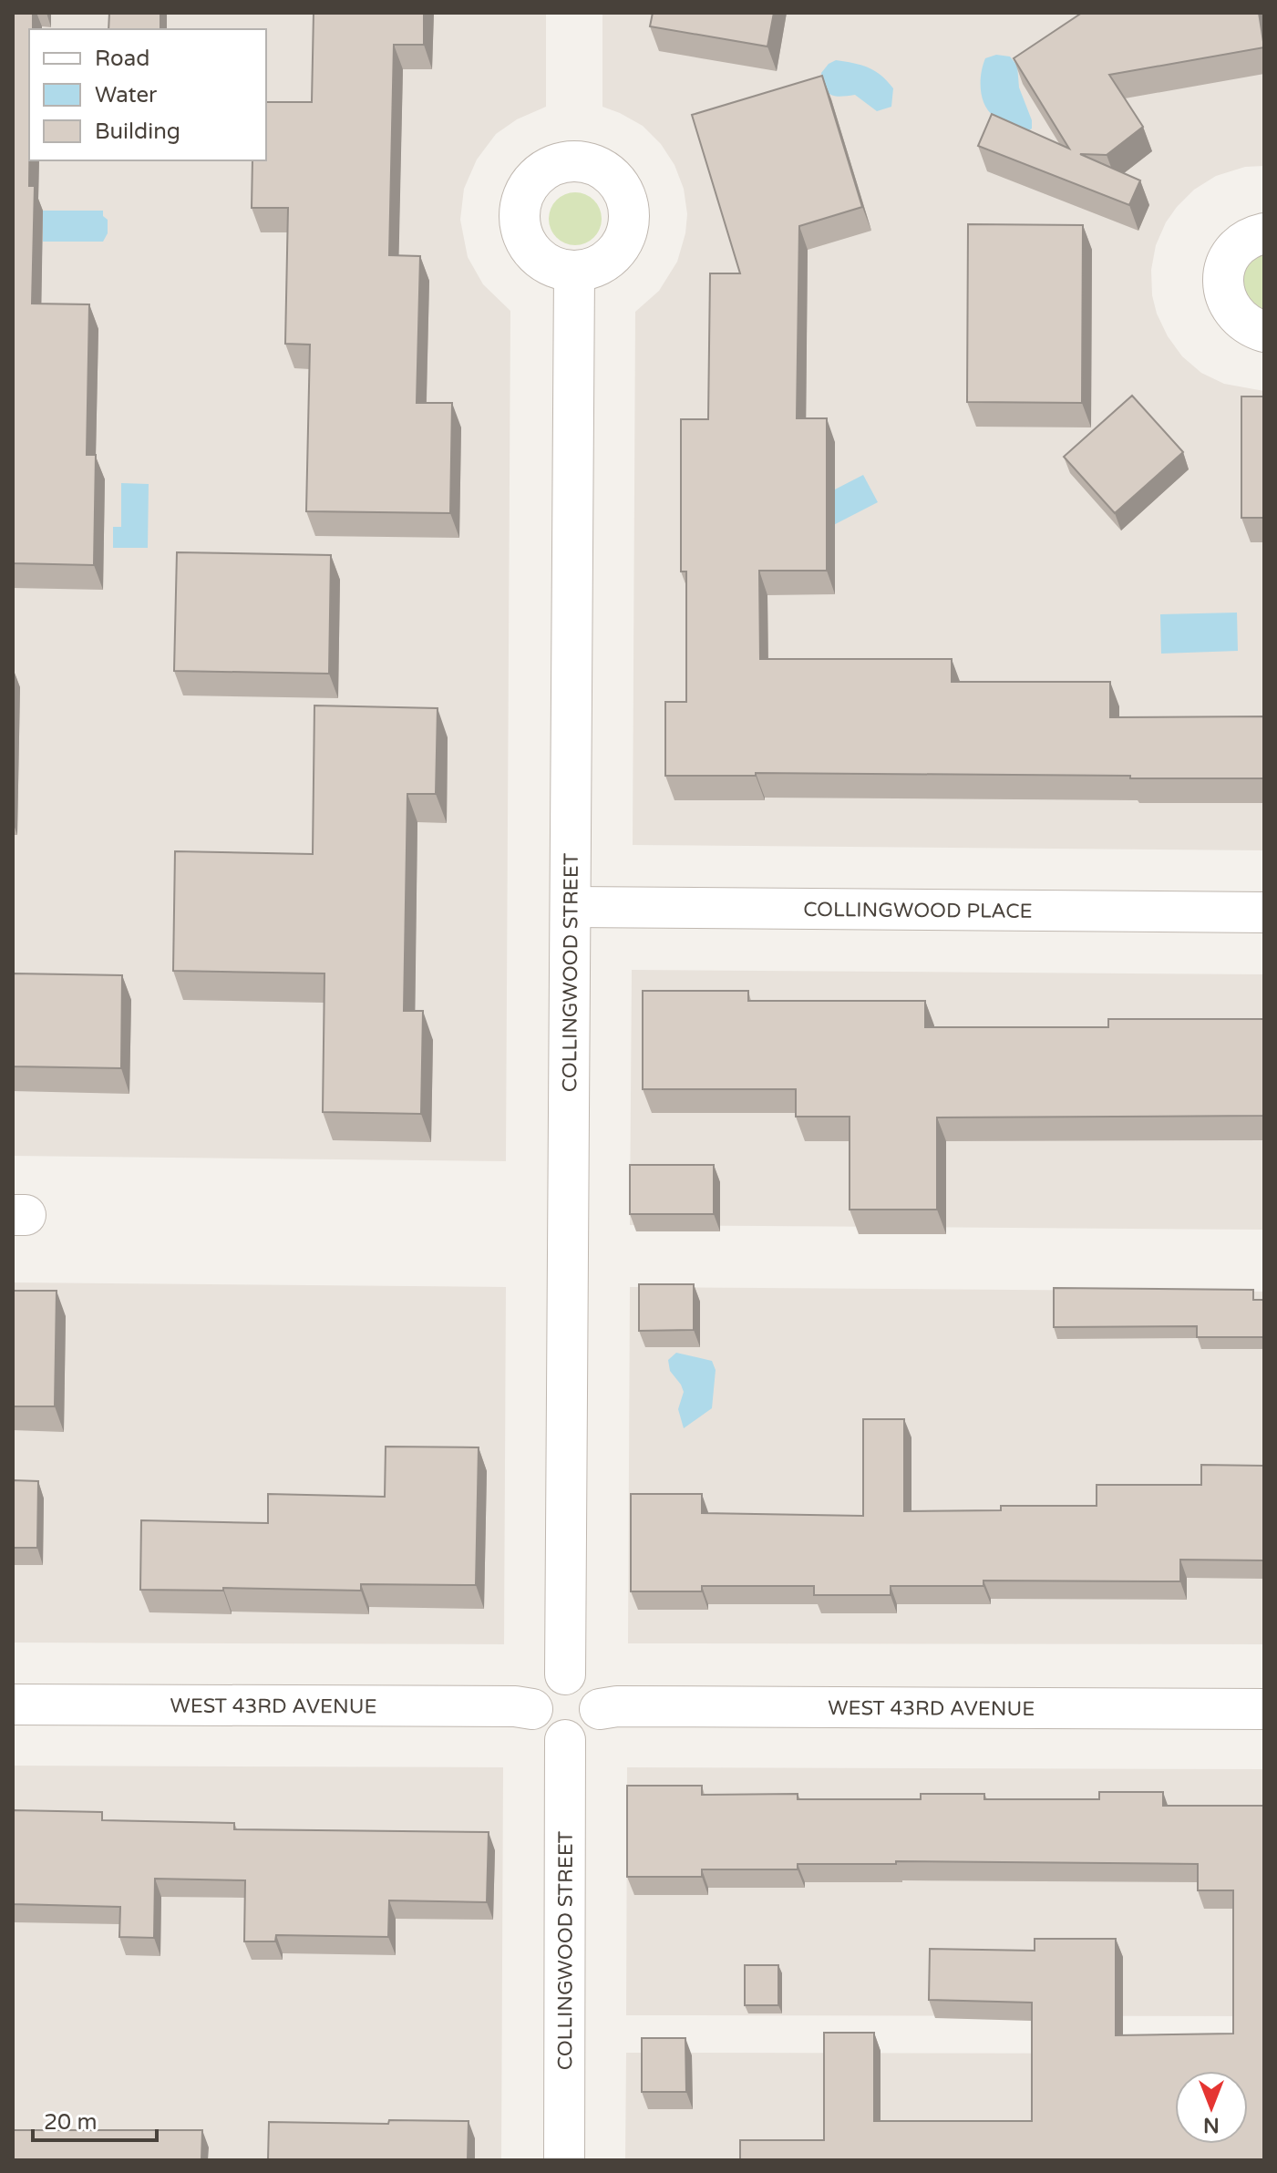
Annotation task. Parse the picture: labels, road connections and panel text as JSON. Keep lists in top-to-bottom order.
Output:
{
  "streets": {
    "street": ["COLLINGWOOD PLACE", "COLLINGWOOD STREET", "WEST 43RD AVENUE"]
  },
  "crossings": [
    ["COLLINGWOOD PLACE", "COLLINGWOOD STREET"],
    ["COLLINGWOOD STREET", "WEST 43RD AVENUE"]
  ],
  "legend": ["Road", "Water", "Building"],
  "scale_bar": "20 m",
  "north": "bottom"
}
